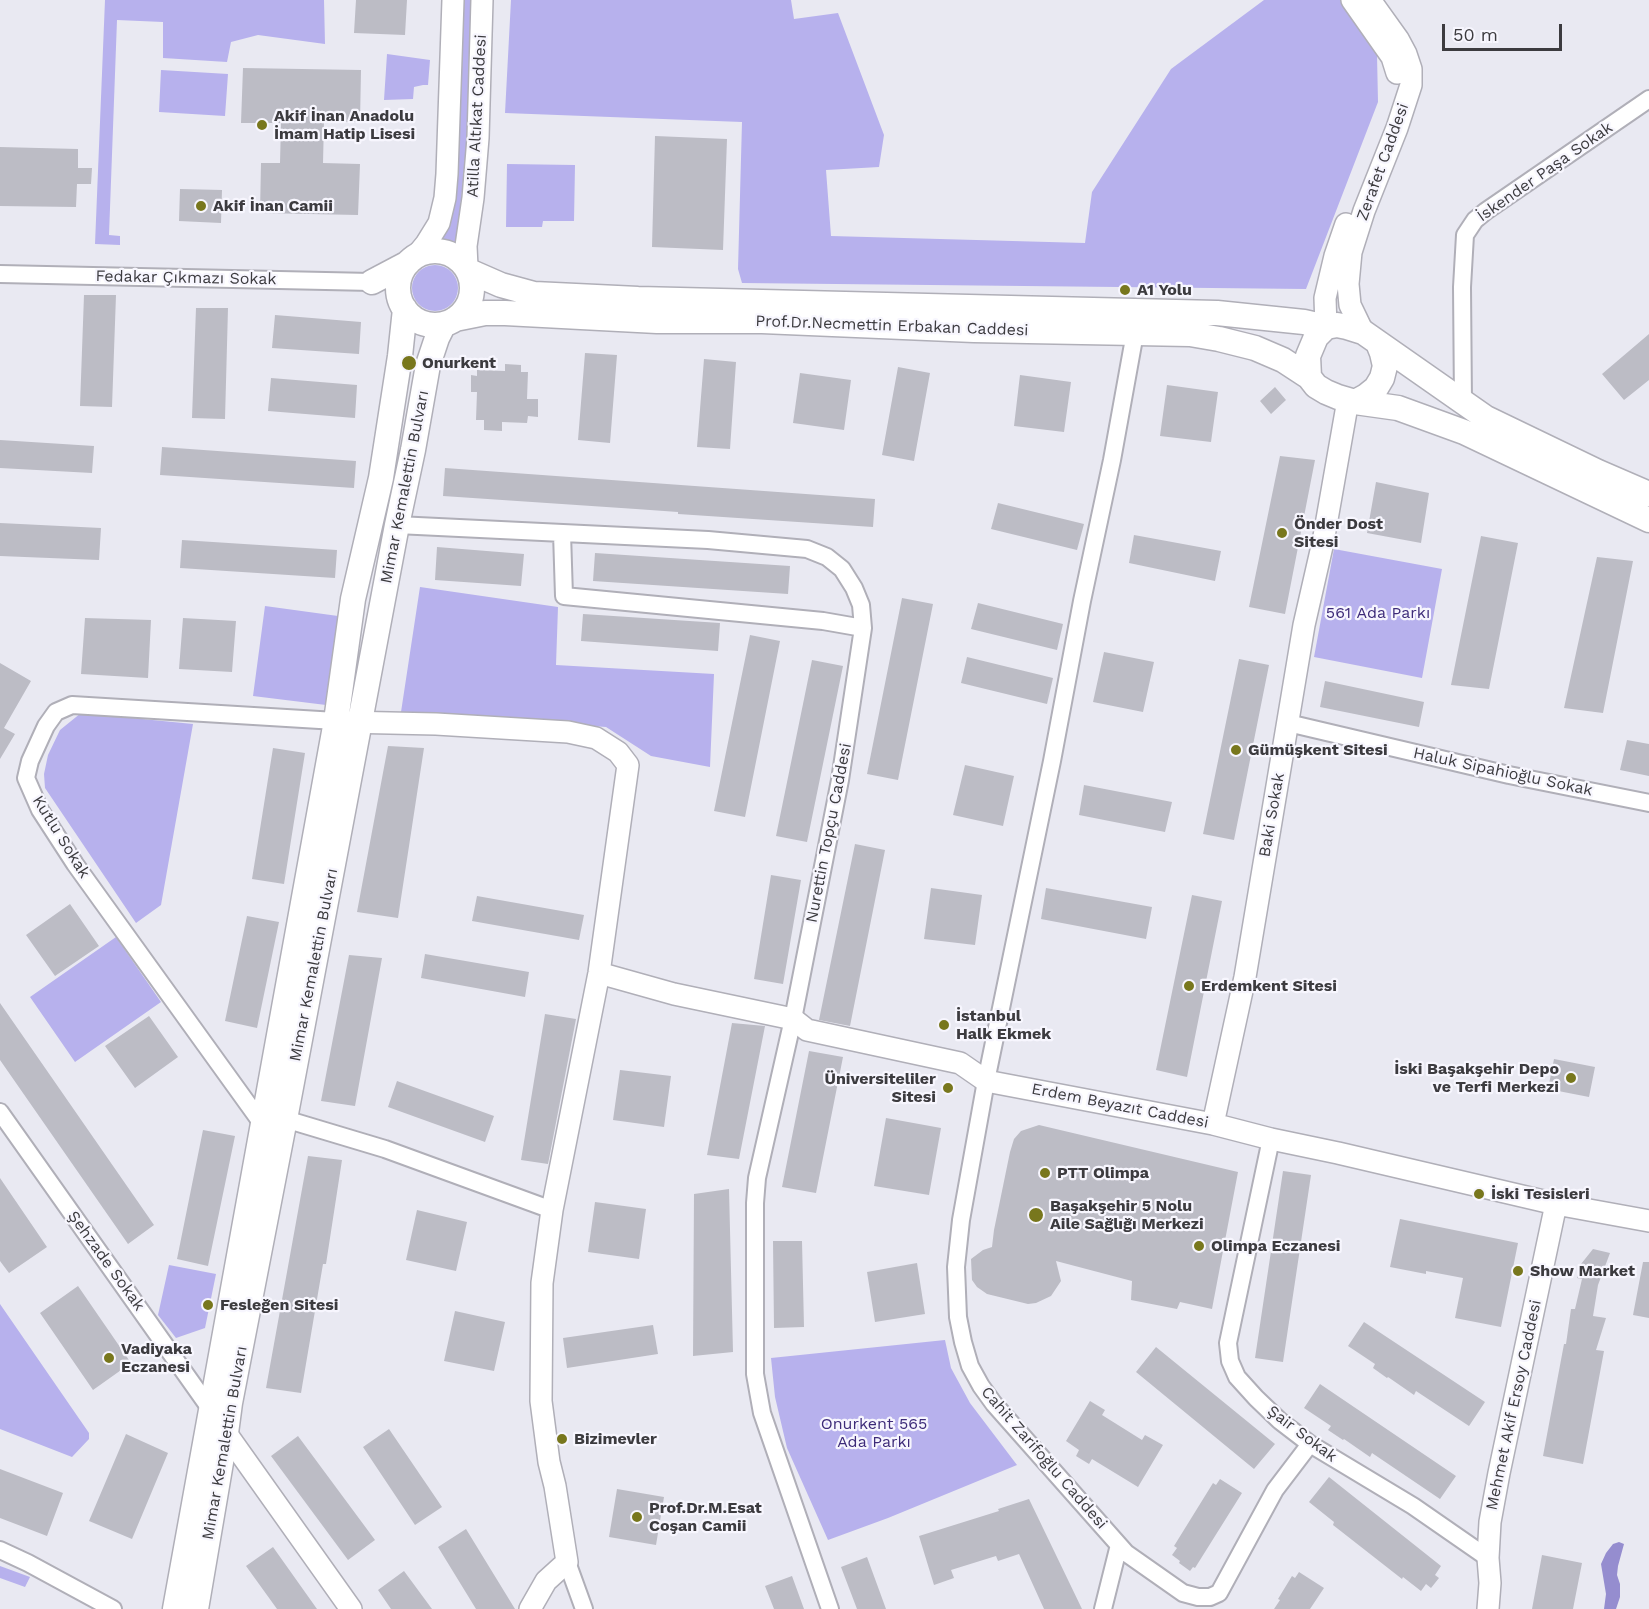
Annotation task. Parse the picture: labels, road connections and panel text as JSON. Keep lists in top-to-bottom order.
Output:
{
  "streets": {
    "main road": ["Prof.Dr.Necmettin Erbakan Caddesi", "Mimar Kemalettin Bulvarı"],
    "street": [
      "Atilla Altıkat Caddesi",
      "Zerafet Caddesi",
      "İskender Paşa Sokak",
      "Fedakar Çıkmazı Sokak",
      "Haluk Sipahioğlu Sokak",
      "Baki Sokak",
      "Nurettin Topçu Caddesi",
      "Kutlu Sokak",
      "Erdem Beyazıt Caddesi",
      "Şehzade Sokak",
      "Mehmet Akif Ersoy Caddesi",
      "Şair Sokak",
      "Cahit Zarifoğlu Caddesi"
    ]
  },
  "crossings": [
    ["Atilla Altıkat Caddesi", "Prof.Dr.Necmettin Erbakan Caddesi"],
    ["Atilla Altıkat Caddesi", "Mimar Kemalettin Bulvarı"],
    ["Zerafet Caddesi", "Prof.Dr.Necmettin Erbakan Caddesi"],
    ["Zerafet Caddesi", "Baki Sokak"],
    ["Prof.Dr.Necmettin Erbakan Caddesi", "Mimar Kemalettin Bulvarı"],
    ["Prof.Dr.Necmettin Erbakan Caddesi", "Baki Sokak"],
    ["Prof.Dr.Necmettin Erbakan Caddesi", "Cahit Zarifoğlu Caddesi"],
    ["Mimar Kemalettin Bulvarı", "Nurettin Topçu Caddesi"],
    ["Mimar Kemalettin Bulvarı", "Kutlu Sokak"],
    ["Haluk Sipahioğlu Sokak", "Baki Sokak"],
    ["Baki Sokak", "Erdem Beyazıt Caddesi"],
    ["Nurettin Topçu Caddesi", "Erdem Beyazıt Caddesi"],
    ["Erdem Beyazıt Caddesi", "Mehmet Akif Ersoy Caddesi"],
    ["Erdem Beyazıt Caddesi", "Şair Sokak"],
    ["Erdem Beyazıt Caddesi", "Cahit Zarifoğlu Caddesi"],
    ["Mehmet Akif Ersoy Caddesi", "Şair Sokak"],
    ["Şair Sokak", "Cahit Zarifoğlu Caddesi"]
  ],
  "parks": ["561 Ada Parkı", "Onurkent 565 Ada Parkı"],
  "places": [
    "Akif İnan Anadolu İmam Hatip Lisesi",
    "Akif İnan Camii",
    "A1 Yolu",
    "Onurkent",
    "Önder Dost Sitesi",
    "Gümüşkent Sitesi",
    "Erdemkent Sitesi",
    "İstanbul Halk Ekmek",
    "İski Başakşehir Depo ve Terfi Merkezi",
    "Üniversiteliler Sitesi",
    "PTT Olimpa",
    "İski Tesisleri",
    "Başakşehir 5 Nolu Aile Sağlığı Merkezi",
    "Olimpa Eczanesi",
    "Show Market",
    "Fesleğen Sitesi",
    "Vadiyaka Eczanesi",
    "Bizimevler",
    "Prof.Dr.M.Esat Coşan Camii"
  ],
  "scale_bar": "50 m"
}
